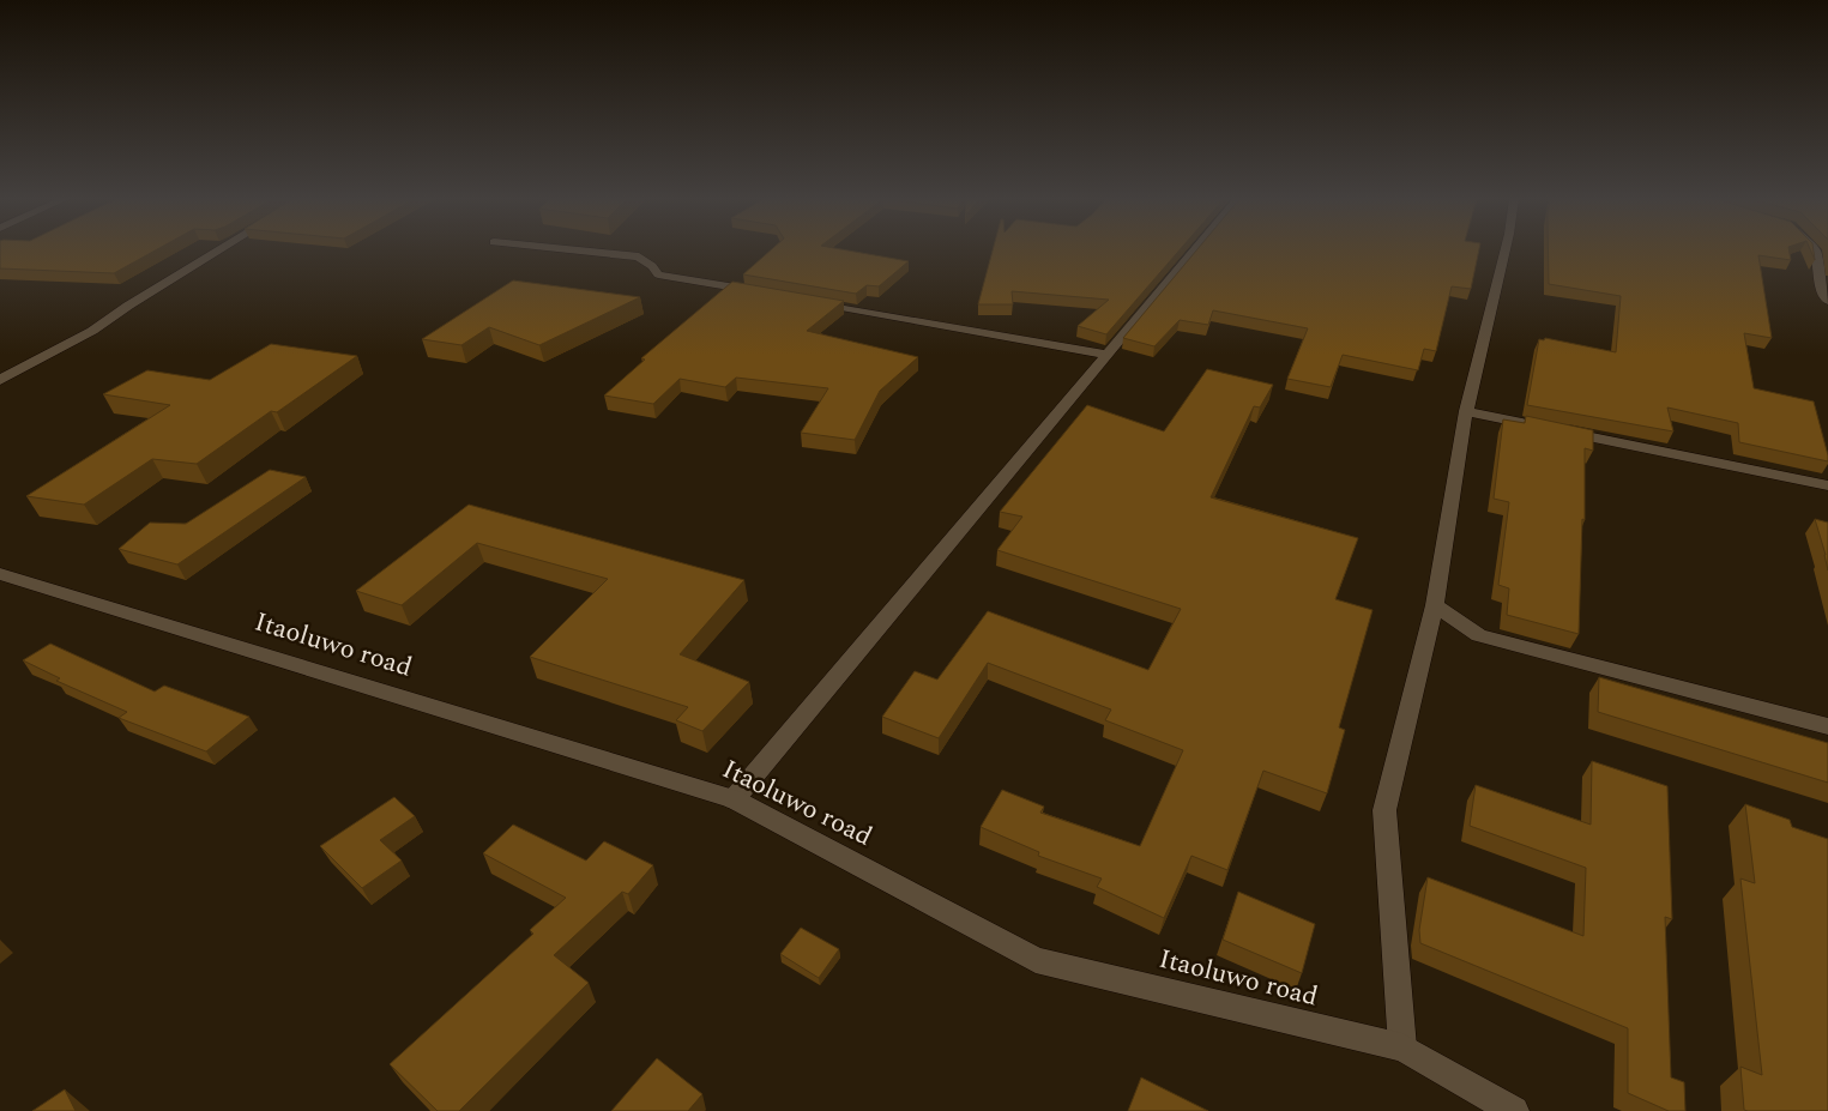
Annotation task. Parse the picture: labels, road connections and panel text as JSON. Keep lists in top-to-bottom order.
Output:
{
  "streets": {
    "street": ["Itaoluwo road"]
  }
}
